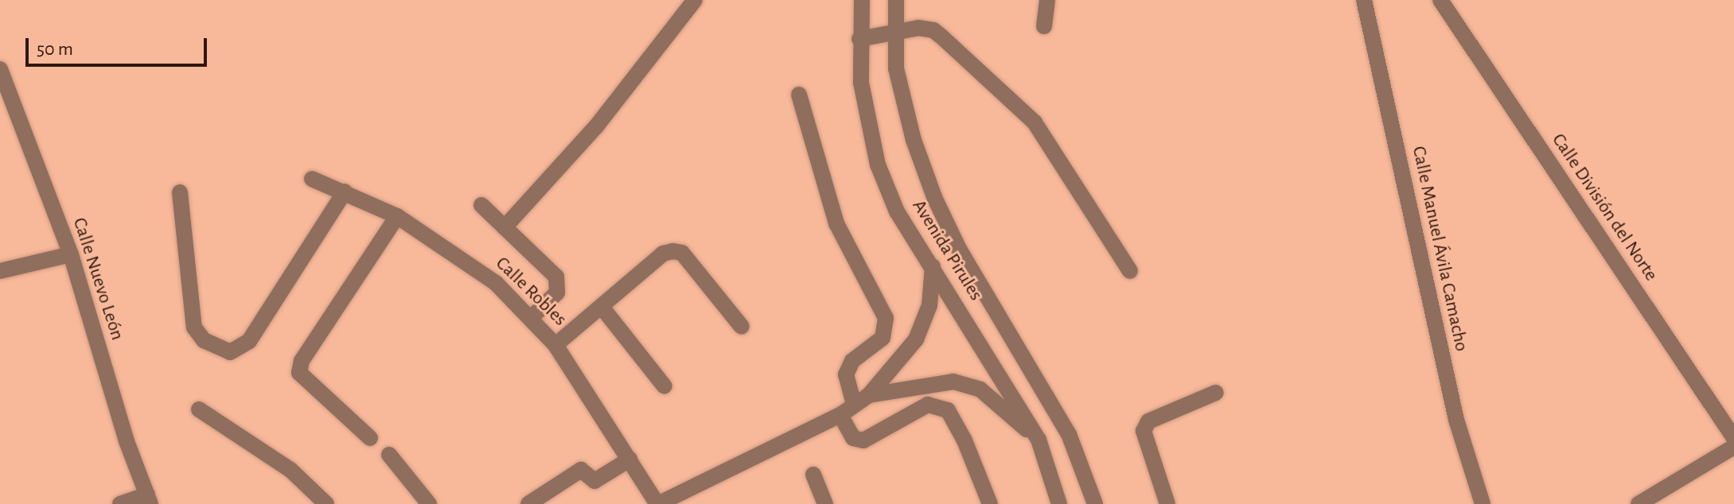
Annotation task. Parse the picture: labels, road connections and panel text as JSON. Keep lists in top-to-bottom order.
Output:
{
  "streets": {
    "street": [
      "Calle División del Norte",
      "Calle Manuel Ávila Camacho",
      "Avenida Pirules",
      "Calle Nuevo León",
      "Calle Robles"
    ]
  },
  "crossings": [
    ["Avenida Pirules", "Calle Robles"]
  ],
  "scale_bar": "50 m"
}
